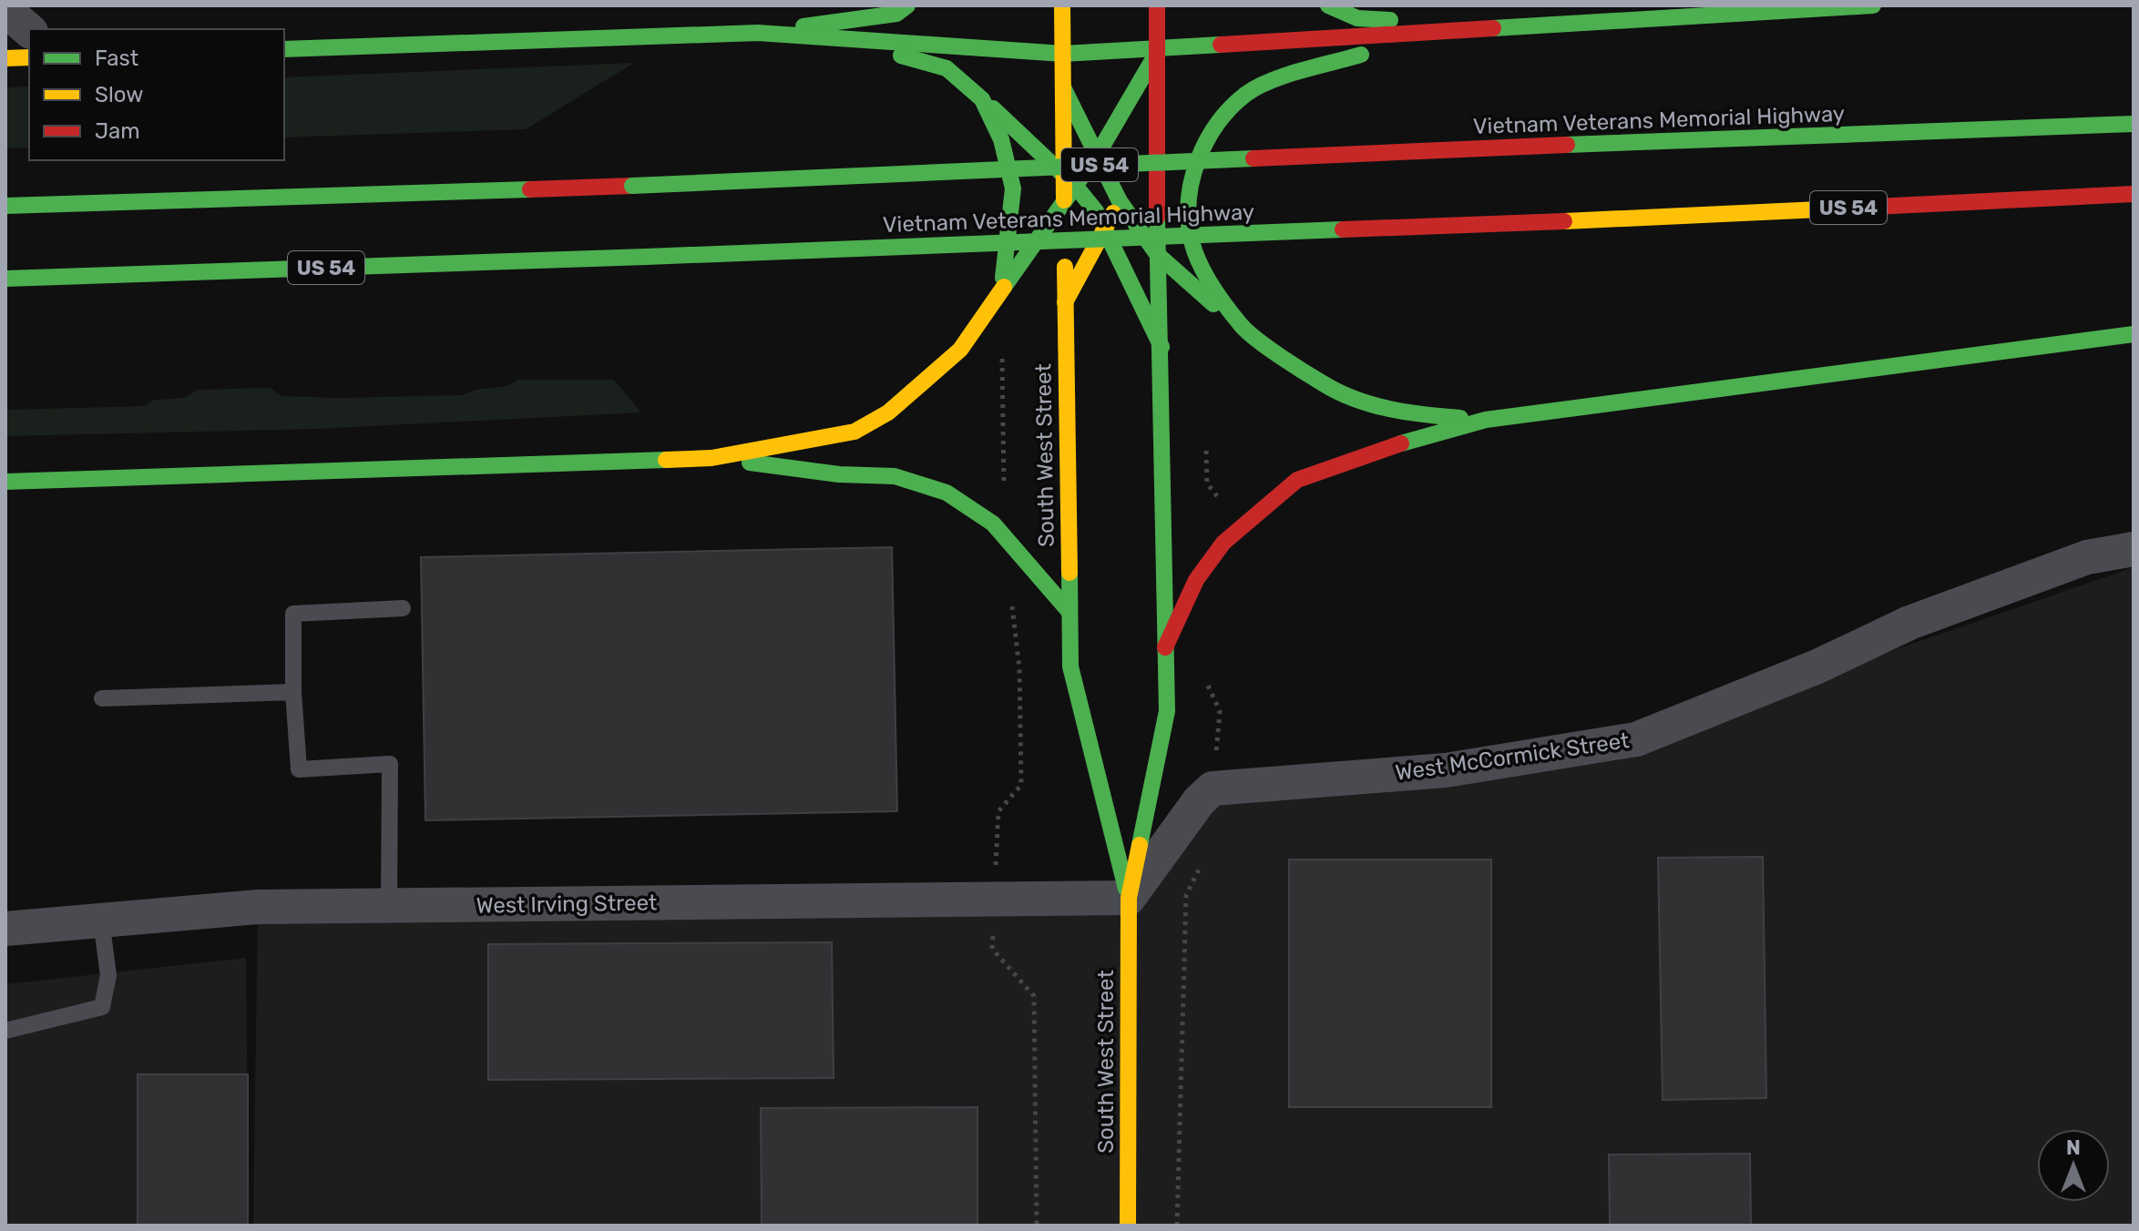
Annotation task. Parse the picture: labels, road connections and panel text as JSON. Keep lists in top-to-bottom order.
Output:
{
  "streets": {
    "main road": ["Vietnam Veterans Memorial Highway", "US 54", "South West Street"],
    "street": ["West McCormick Street", "West Irving Street"]
  },
  "crossings": [
    ["South West Street", "West McCormick Street"],
    ["South West Street", "West Irving Street"],
    ["West McCormick Street", "West Irving Street"]
  ],
  "legend": ["Fast", "Slow", "Jam"],
  "north": "top"
}
